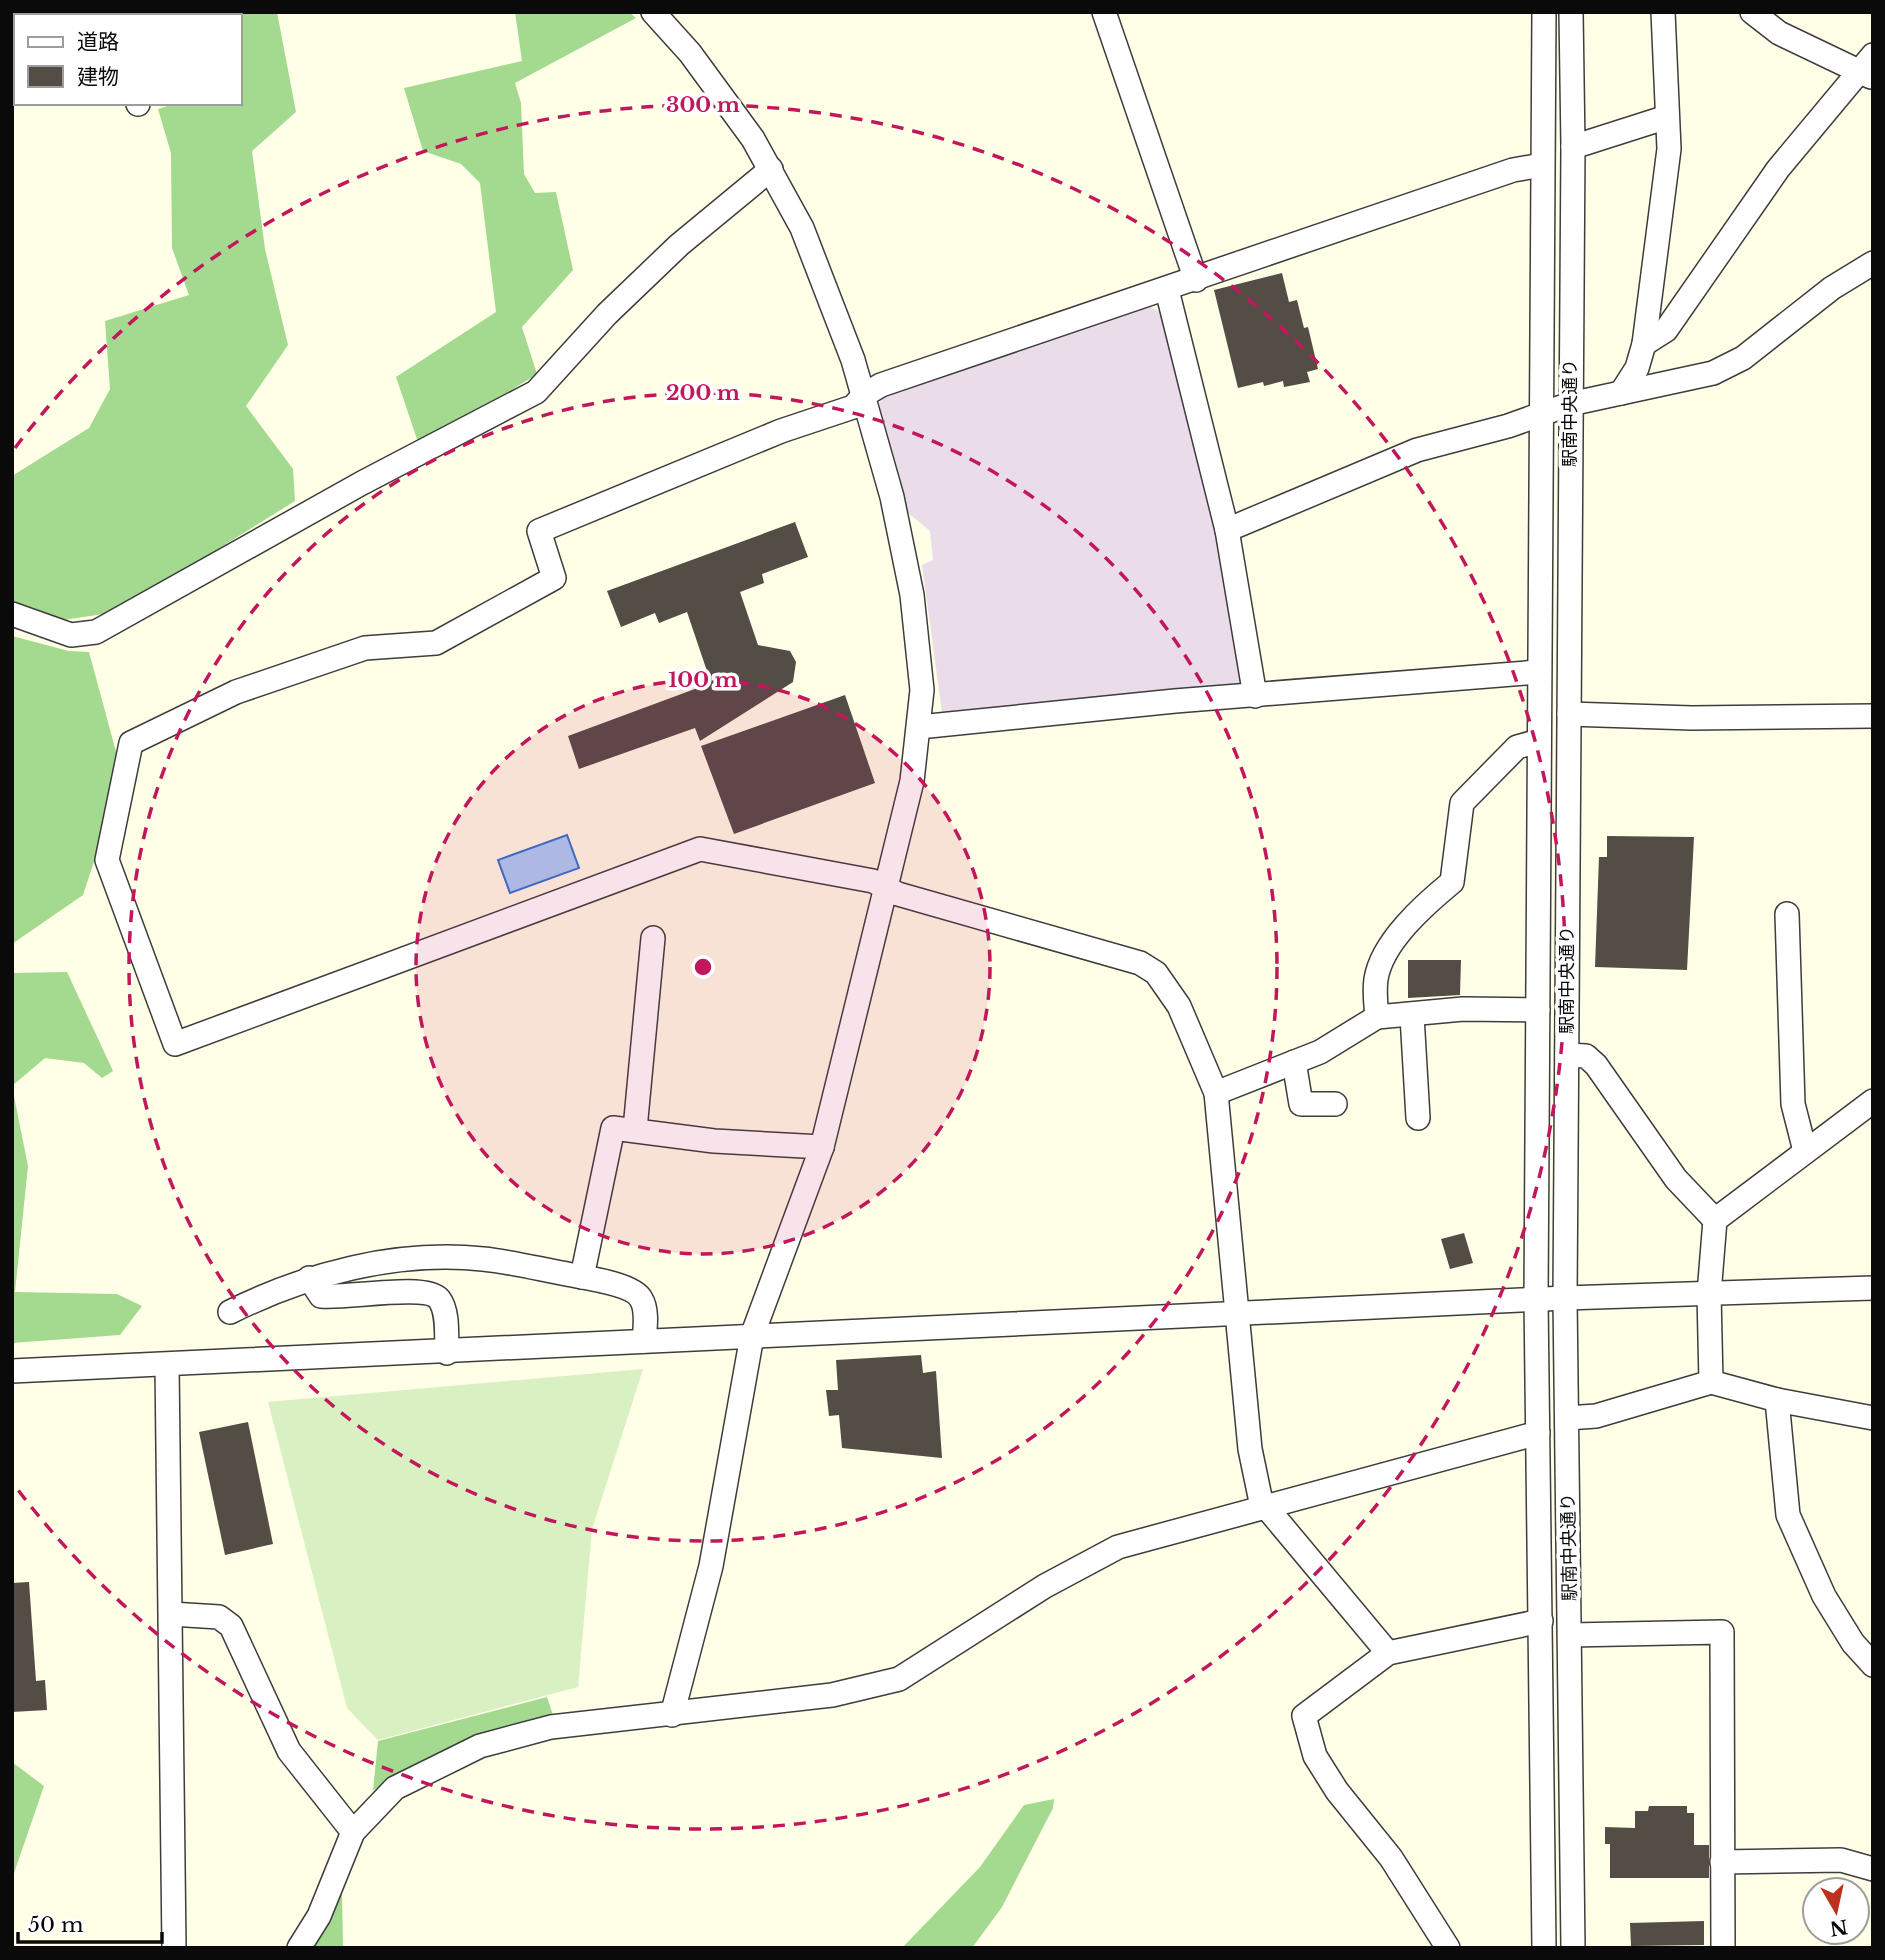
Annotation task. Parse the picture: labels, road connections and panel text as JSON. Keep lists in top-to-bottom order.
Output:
{
  "streets": {
    "street": ["駅南中央通り"]
  },
  "legend": ["道路", "建物"],
  "scale_bar": "50 m",
  "north": "bottom",
  "rings": ["300 m", "200 m", "100 m"]
}
